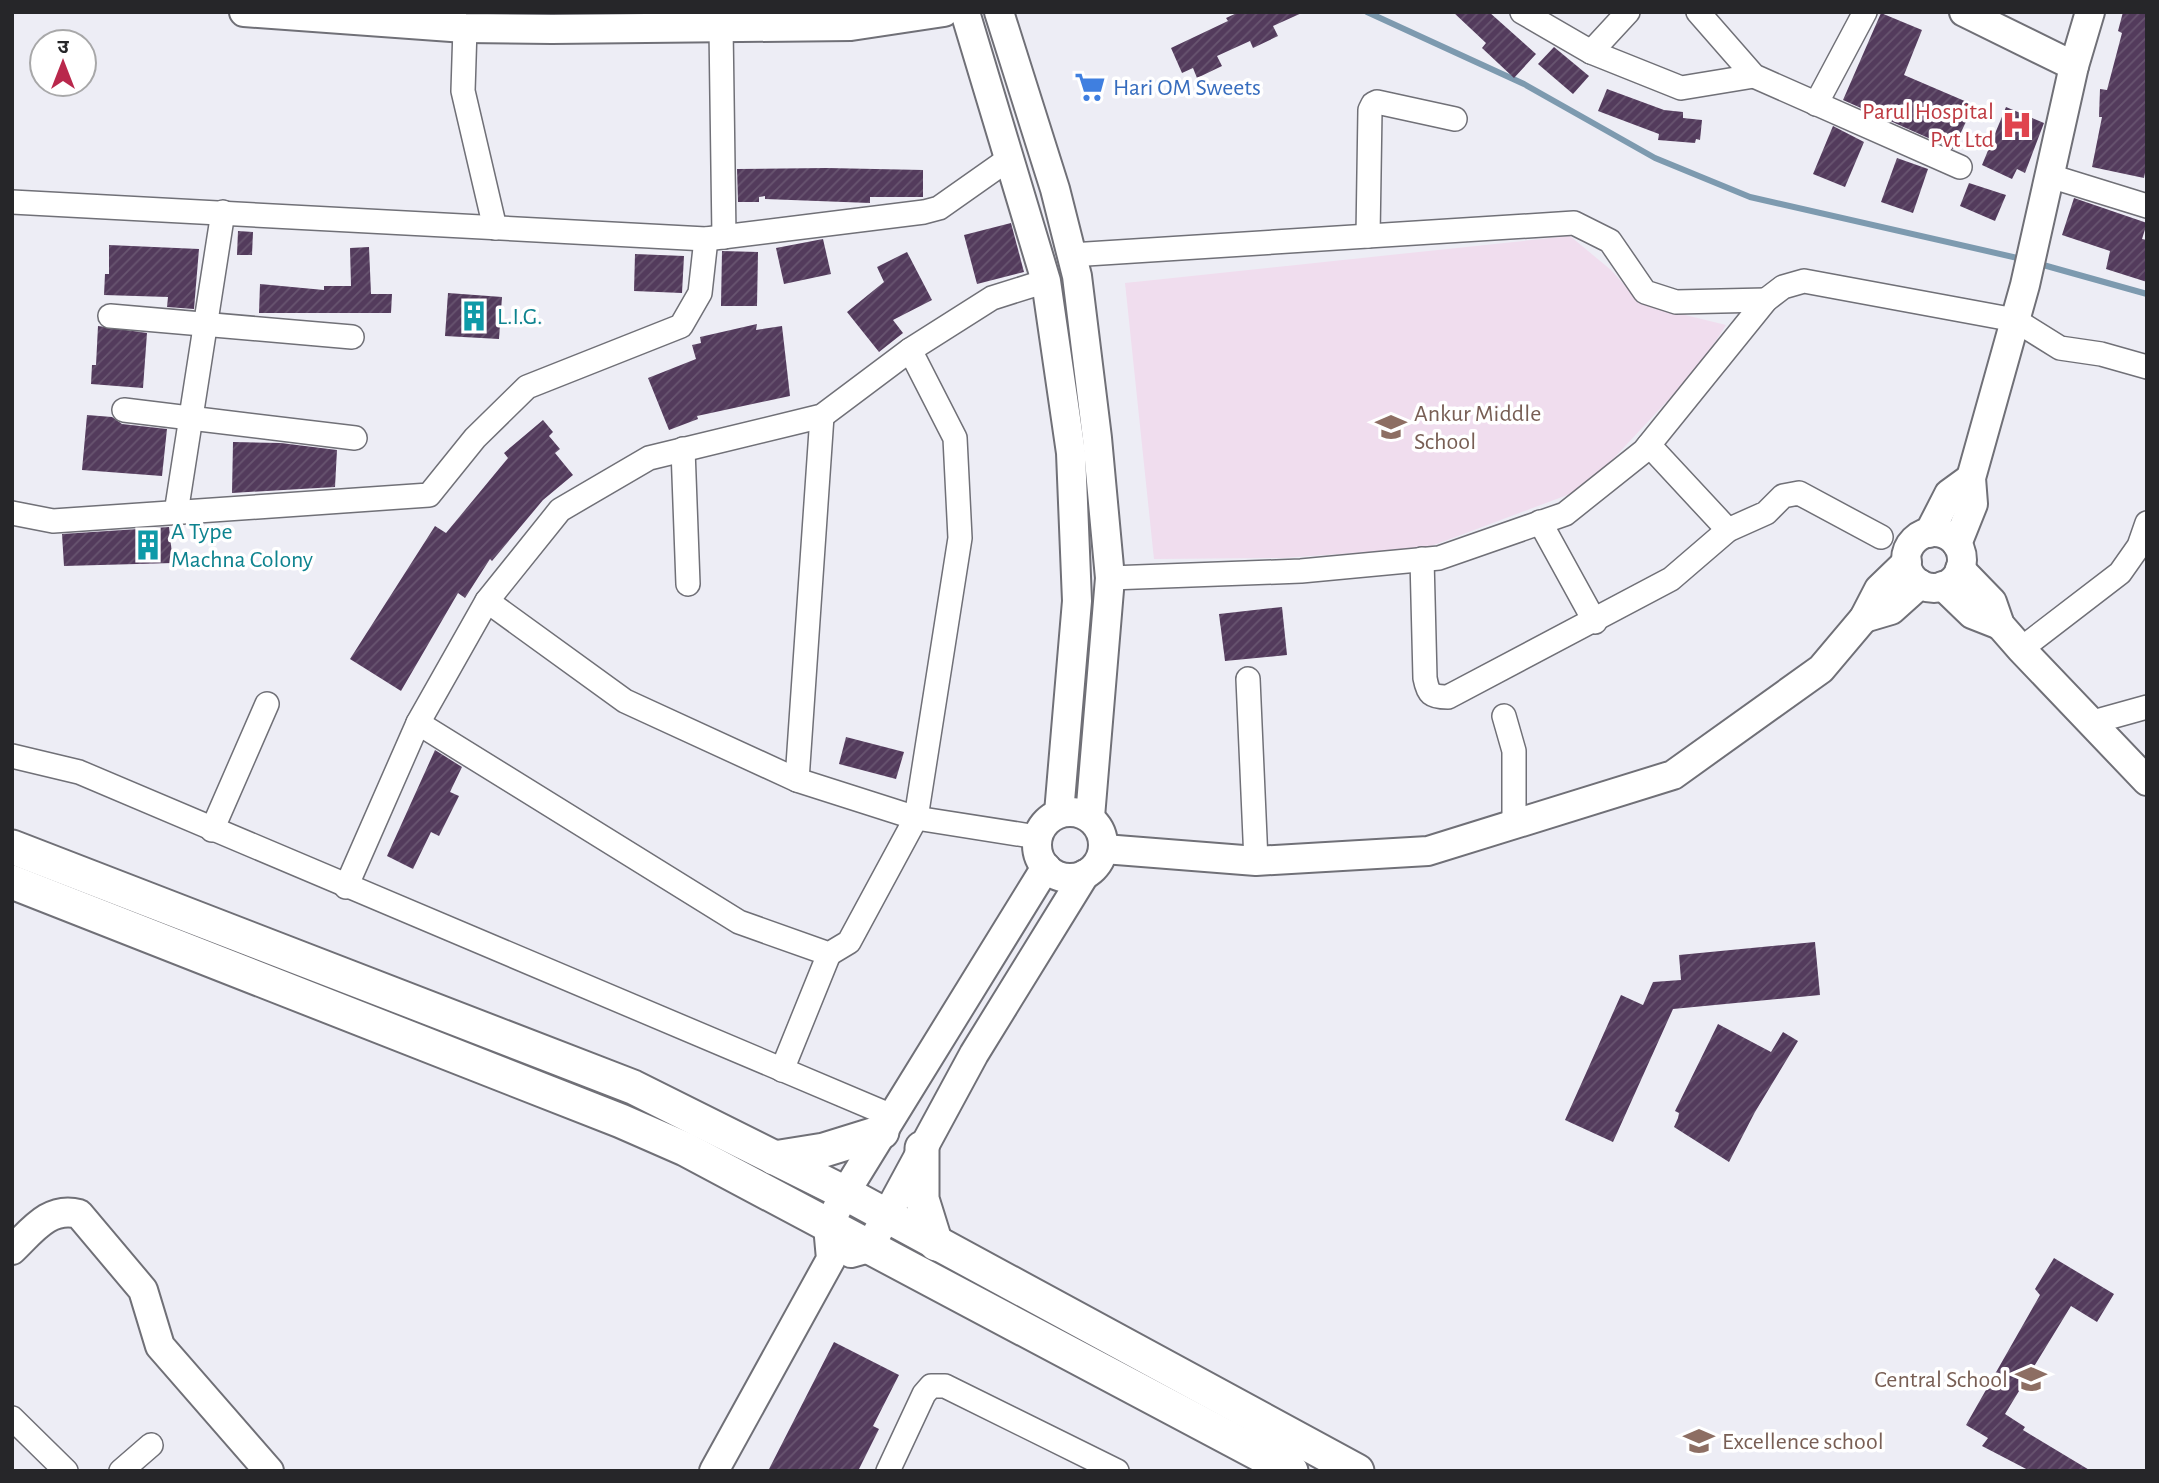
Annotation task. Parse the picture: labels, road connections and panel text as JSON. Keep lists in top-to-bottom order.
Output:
{
  "places": {
    "supermarket": ["Hari OM Sweets"],
    "hospital": ["Parul Hospital Pvt Ltd"],
    "building": ["L.I.G.", "A Type Machna Colony"],
    "school or university": ["Ankur Middle School", "Central School", "Excellence school"]
  },
  "north": "top"
}
